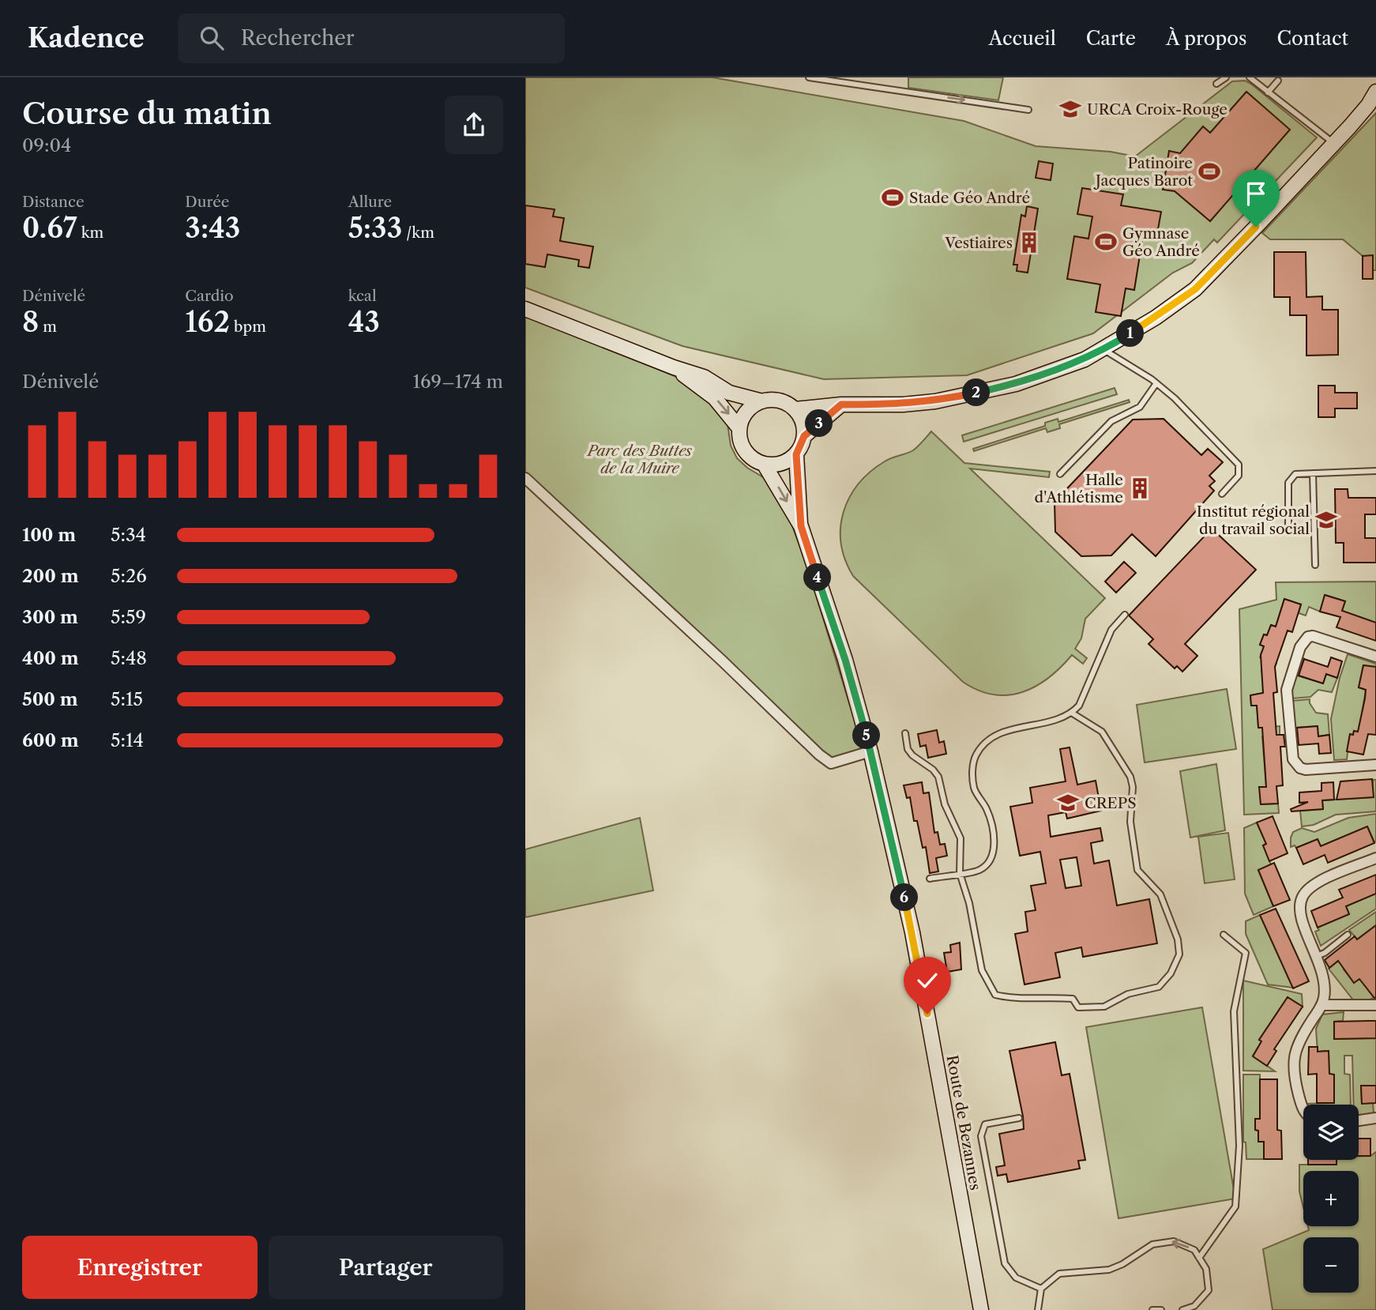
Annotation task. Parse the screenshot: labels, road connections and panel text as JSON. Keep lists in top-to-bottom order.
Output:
{
  "streets": {
    "street": ["Route de Bezannes"]
  },
  "parks": ["Parc des Buttes de la Muire"],
  "places": {
    "school or university": ["URCA Croix-Rouge", "Institut régional du travail social", "CREPS"],
    "sports": ["Patinoire Jacques Barot", "Stade Géo André", "Gymnase Géo André"],
    "building": ["Vestiaires", "Halle d'Athlétisme"]
  },
  "page": {
    "header": "Kadence",
    "search": "Rechercher",
    "nav": [
      "Accueil",
      "Carte",
      "À propos",
      "Contact"
    ],
    "heading": ["Course du matin", "09:04"],
    "stats": [
      ["Distance", "0.67 km"],
      ["Durée", "3:43"],
      ["Allure", "5:33 /km"],
      ["Dénivelé", "8 m"],
      ["Cardio", "162 bpm"],
      ["kcal", "43"]
    ],
    "pins": [
      "1",
      "2",
      "3",
      "4",
      "5",
      "6"
    ],
    "chart": ["Dénivelé", "169–174 m"],
    "list": [
      {
        "name": "100 m",
        "note": "5:34"
      },
      {
        "name": "200 m",
        "note": "5:26"
      },
      {
        "name": "300 m",
        "note": "5:59"
      },
      {
        "name": "400 m",
        "note": "5:48"
      },
      {
        "name": "500 m",
        "note": "5:15"
      },
      {
        "name": "600 m",
        "note": "5:14"
      }
    ],
    "map_buttons": ["+", "−"],
    "buttons": ["Enregistrer", "Partager"]
  }
}
